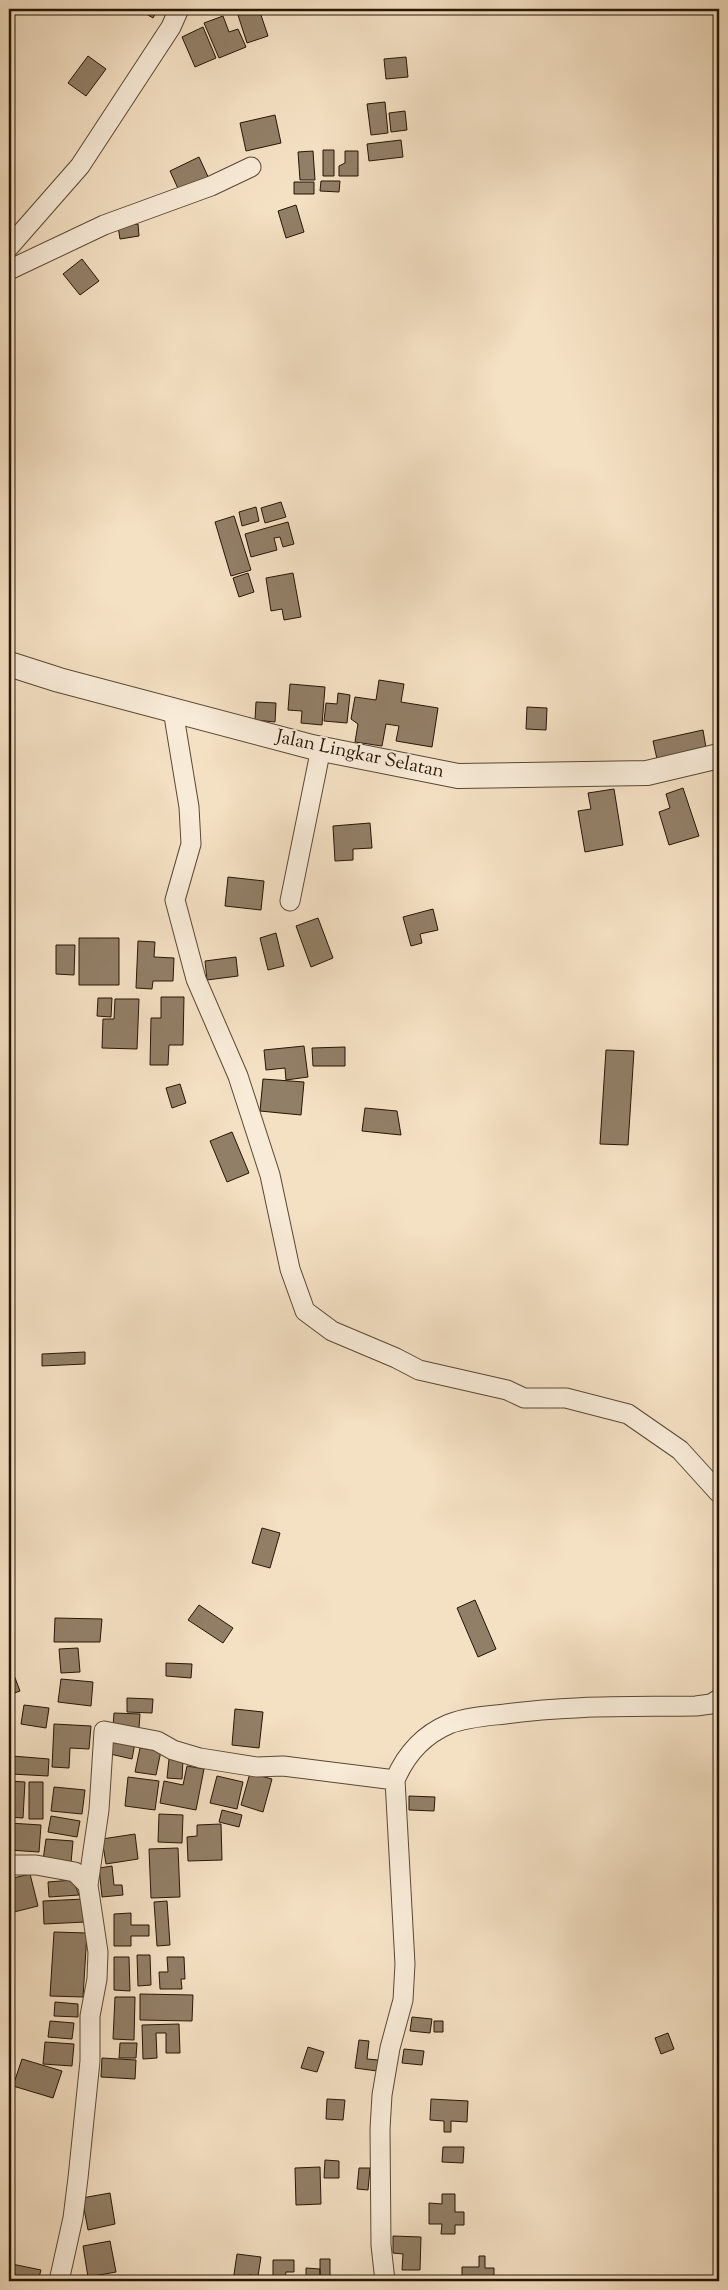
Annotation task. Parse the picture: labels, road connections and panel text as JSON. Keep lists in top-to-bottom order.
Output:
{
  "streets": {
    "street": ["Jalan Lingkar Selatan"]
  }
}
